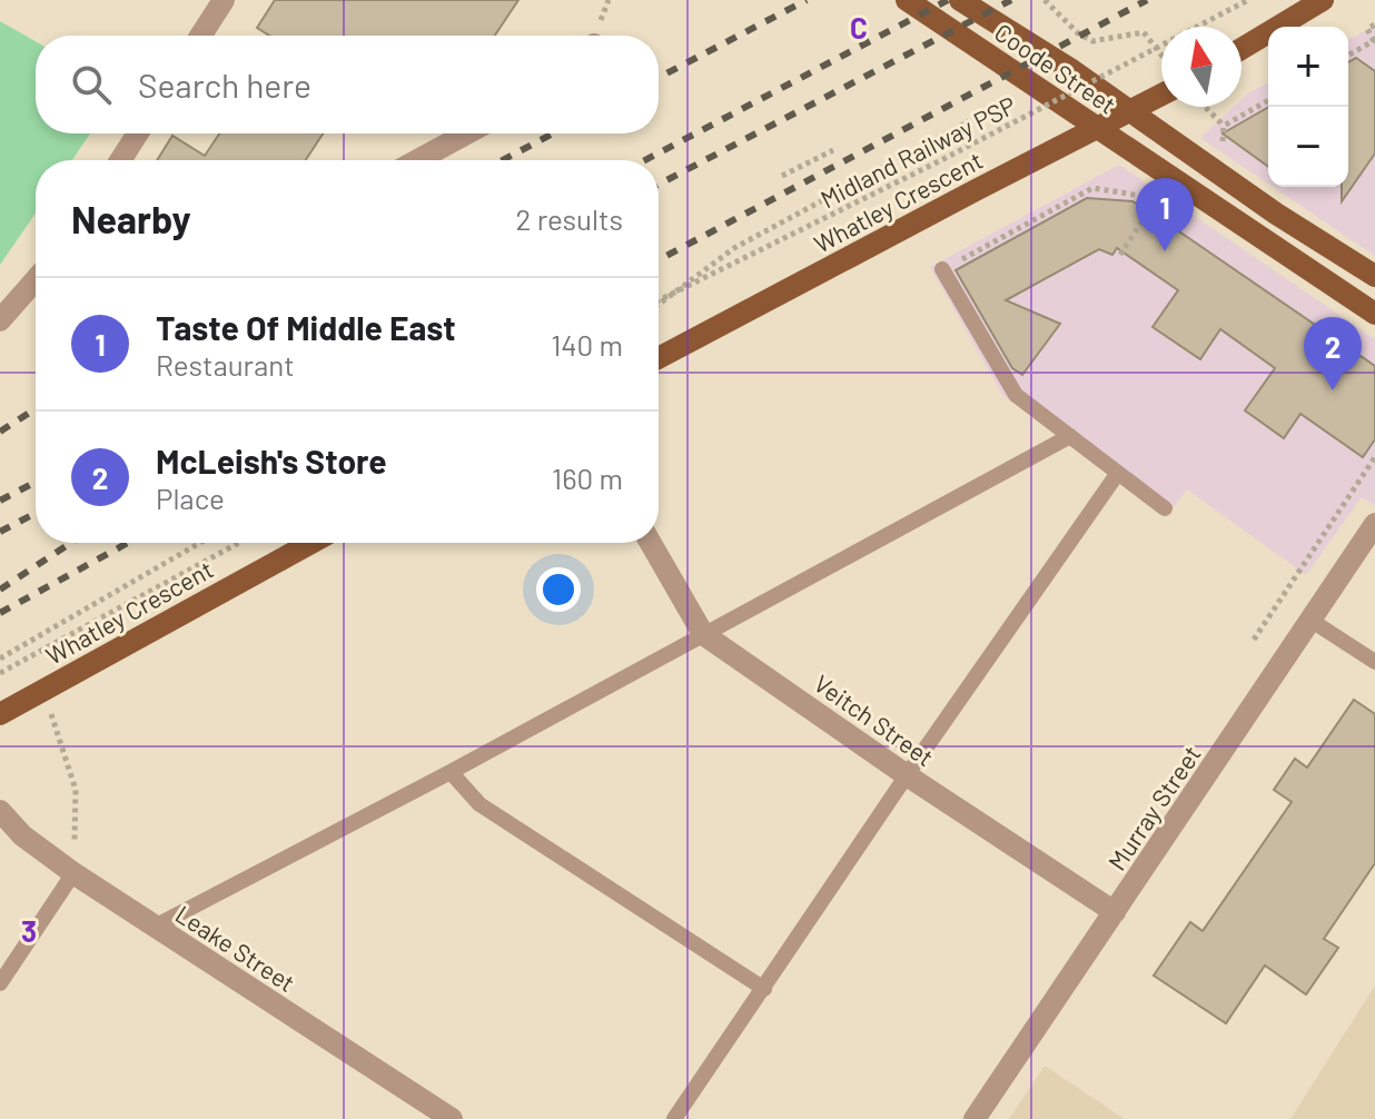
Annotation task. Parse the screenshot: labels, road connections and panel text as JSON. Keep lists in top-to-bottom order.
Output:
{
  "streets": {
    "main road": ["Coode Street", "Whatley Crescent"],
    "street": ["Veitch Street", "Murray Street", "Leake Street"],
    "path": ["Midland Railway PSP"]
  },
  "crossings": [
    ["Coode Street", "Whatley Crescent"],
    ["Veitch Street", "Murray Street"]
  ],
  "north": "top",
  "page": {
    "map_buttons": ["+", "−"],
    "search": "Search here",
    "heading": ["Nearby", "2 results"],
    "pins": ["1", "2"],
    "list": [
      {
        "mark": "1",
        "name": "Taste Of Middle East",
        "note": "Restaurant",
        "value": "140 m"
      },
      {
        "mark": "2",
        "name": "McLeish's Store",
        "note": "Place",
        "value": "160 m"
      }
    ]
  },
  "grid": {
    "columns": ["C"],
    "rows": ["3"]
  }
}
